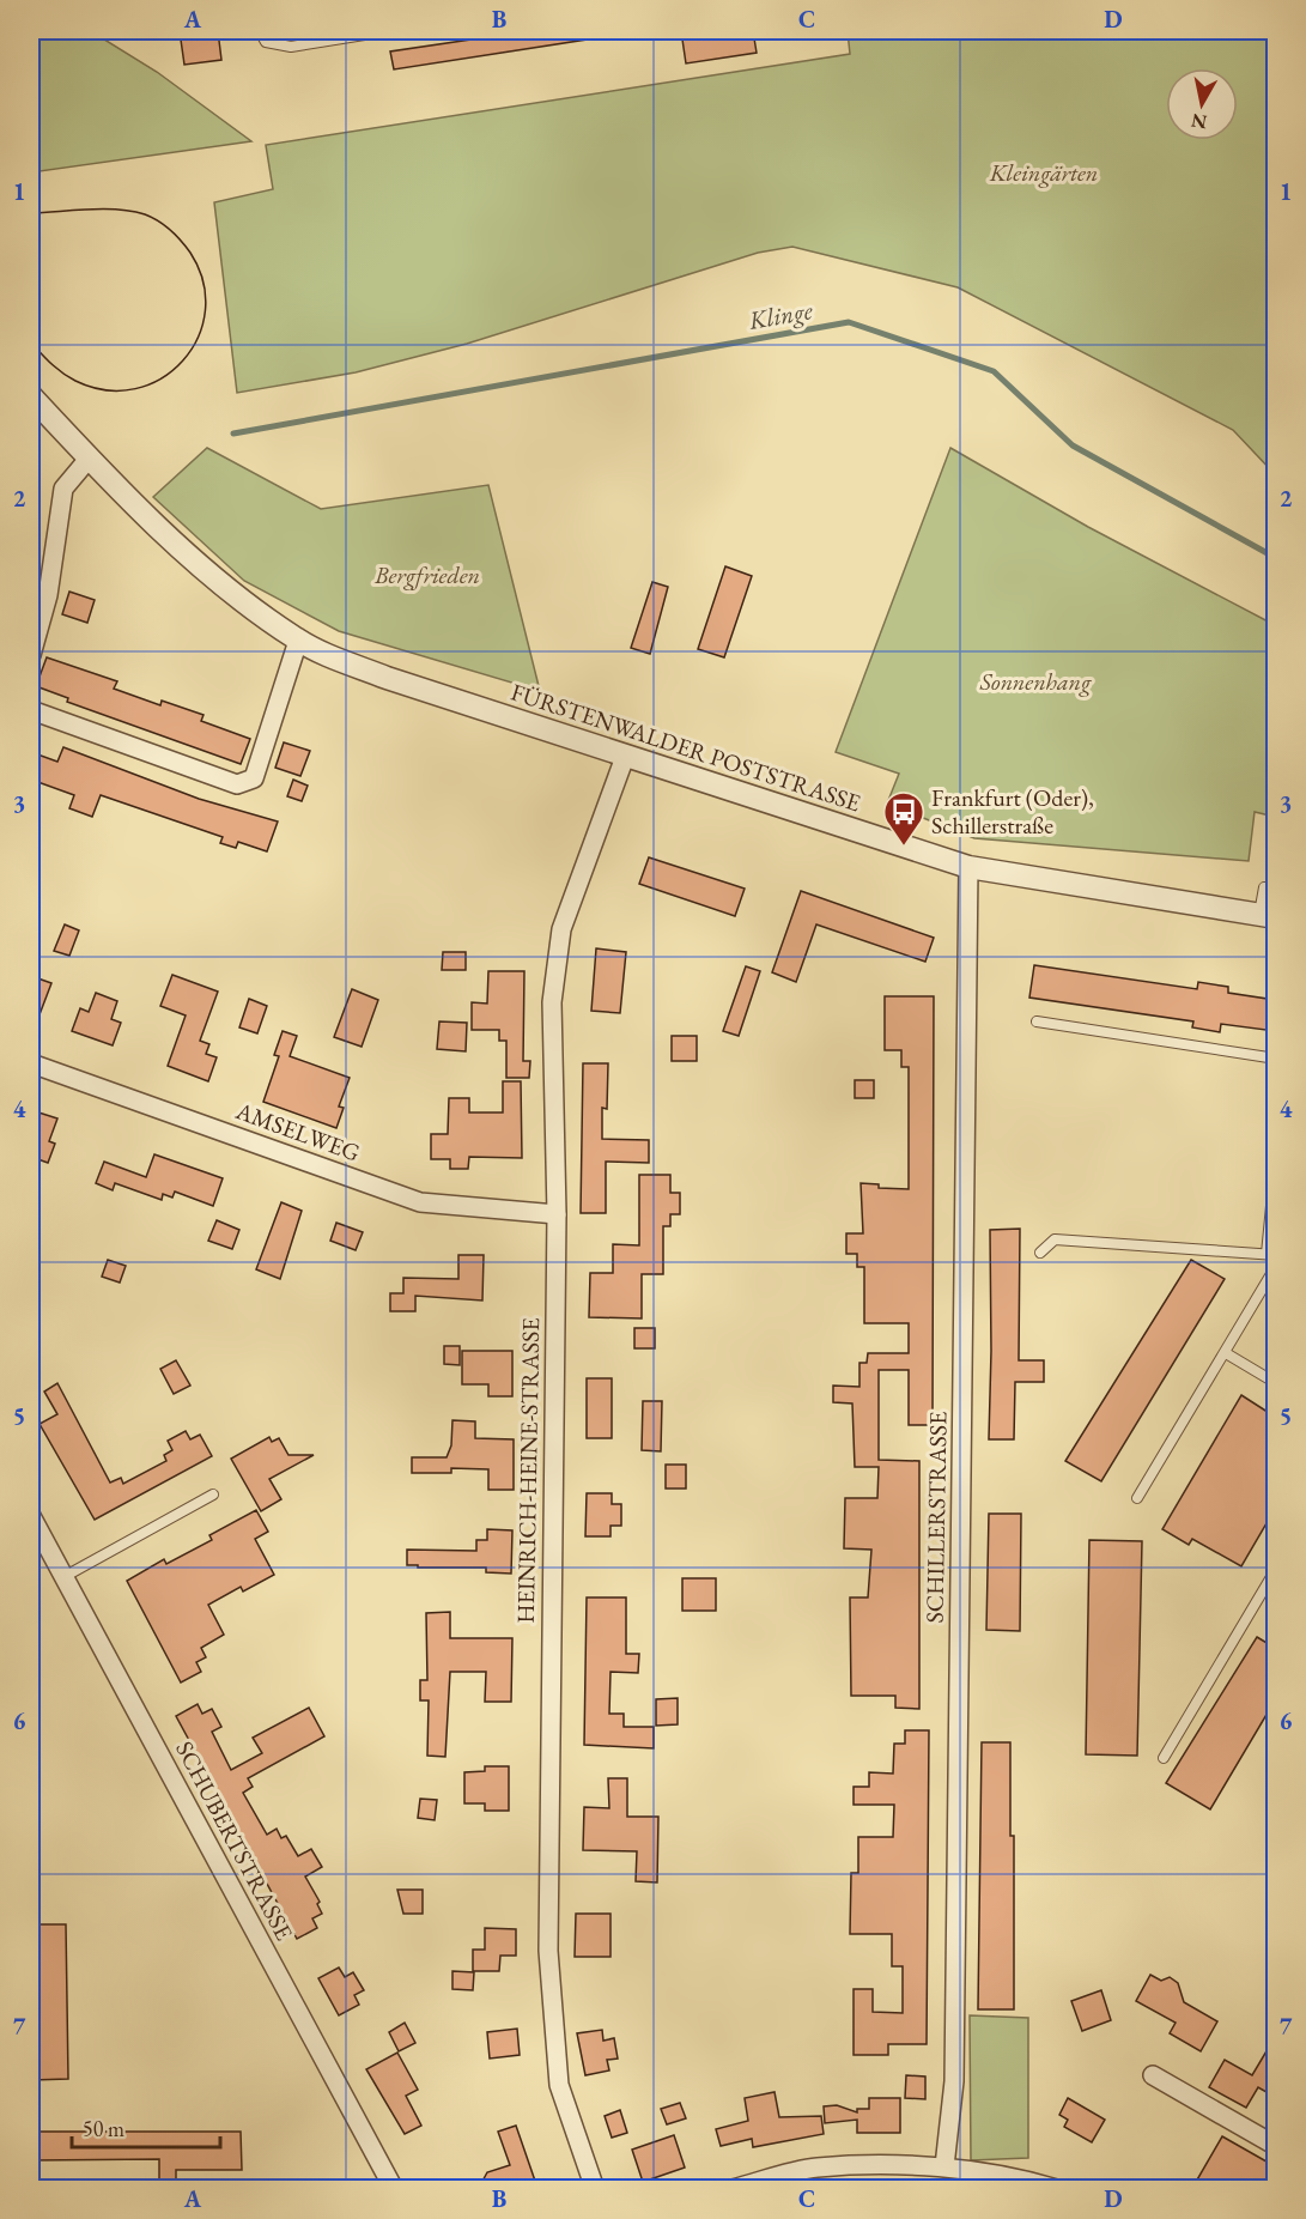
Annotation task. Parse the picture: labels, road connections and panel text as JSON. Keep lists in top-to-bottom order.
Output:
{
  "streets": {
    "street": [
      "FÜRSTENWALDER POSTSTRASSE",
      "AMSELWEG",
      "HEINRICH-HEINE-STRASSE",
      "SCHILLERSTRASSE",
      "SCHUBERTSTRASSE"
    ]
  },
  "crossings": [
    ["FÜRSTENWALDER POSTSTRASSE", "HEINRICH-HEINE-STRASSE"],
    ["FÜRSTENWALDER POSTSTRASSE", "SCHILLERSTRASSE"],
    ["AMSELWEG", "HEINRICH-HEINE-STRASSE"]
  ],
  "water": ["Klinge"],
  "parks": ["Kleingärten", "Bergfrieden", "Sonnenhang"],
  "places": {
    "bus stop": ["Frankfurt (Oder), Schillerstraße"]
  },
  "scale_bar": "50 m",
  "north": "bottom",
  "grid": {
    "columns": [
      "A",
      "B",
      "C",
      "D"
    ],
    "rows": [
      "1",
      "2",
      "3",
      "4",
      "5",
      "6",
      "7"
    ]
  }
}
